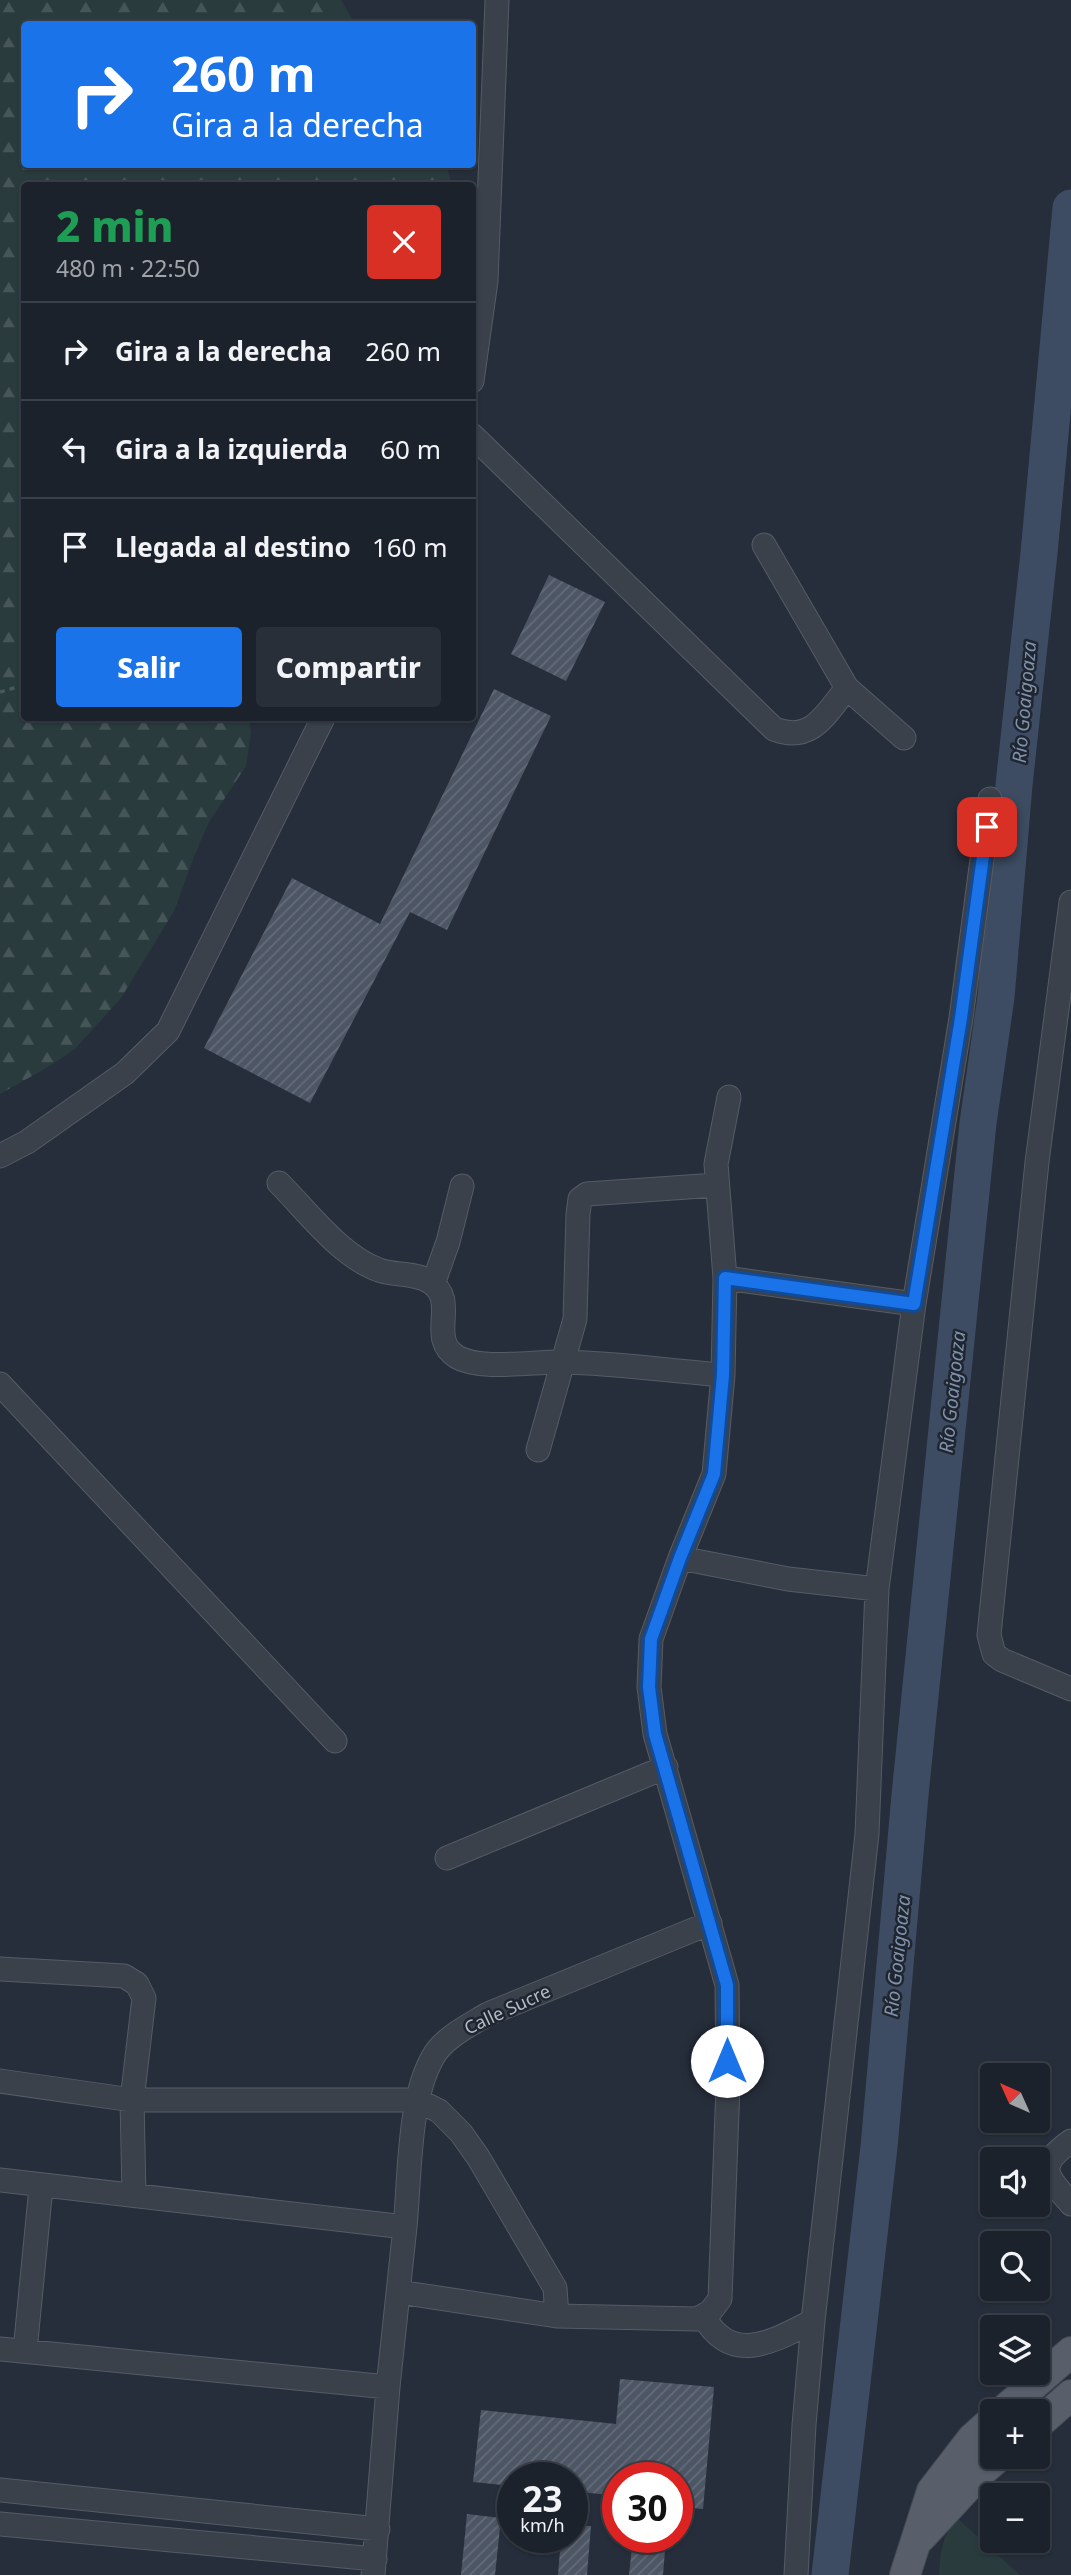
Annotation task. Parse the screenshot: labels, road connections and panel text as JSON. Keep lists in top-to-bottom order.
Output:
{
  "streets": {
    "street": ["Calle Sucre"]
  },
  "water": ["Río Goaigoaza"],
  "north": "top left",
  "page": {
    "turn": ["260 m", "Gira a la derecha"],
    "heading": ["2 min", "480 m · 22:50"],
    "list": [
      {
        "name": "Gira a la derecha",
        "value": "260 m"
      },
      {
        "name": "Gira a la izquierda",
        "value": "60 m"
      },
      {
        "name": "Llegada al destino",
        "value": "160 m"
      }
    ],
    "buttons": ["Salir", "Compartir"],
    "map_buttons": ["+", "−"],
    "speed": "23 km/h",
    "limit": "30"
  }
}
